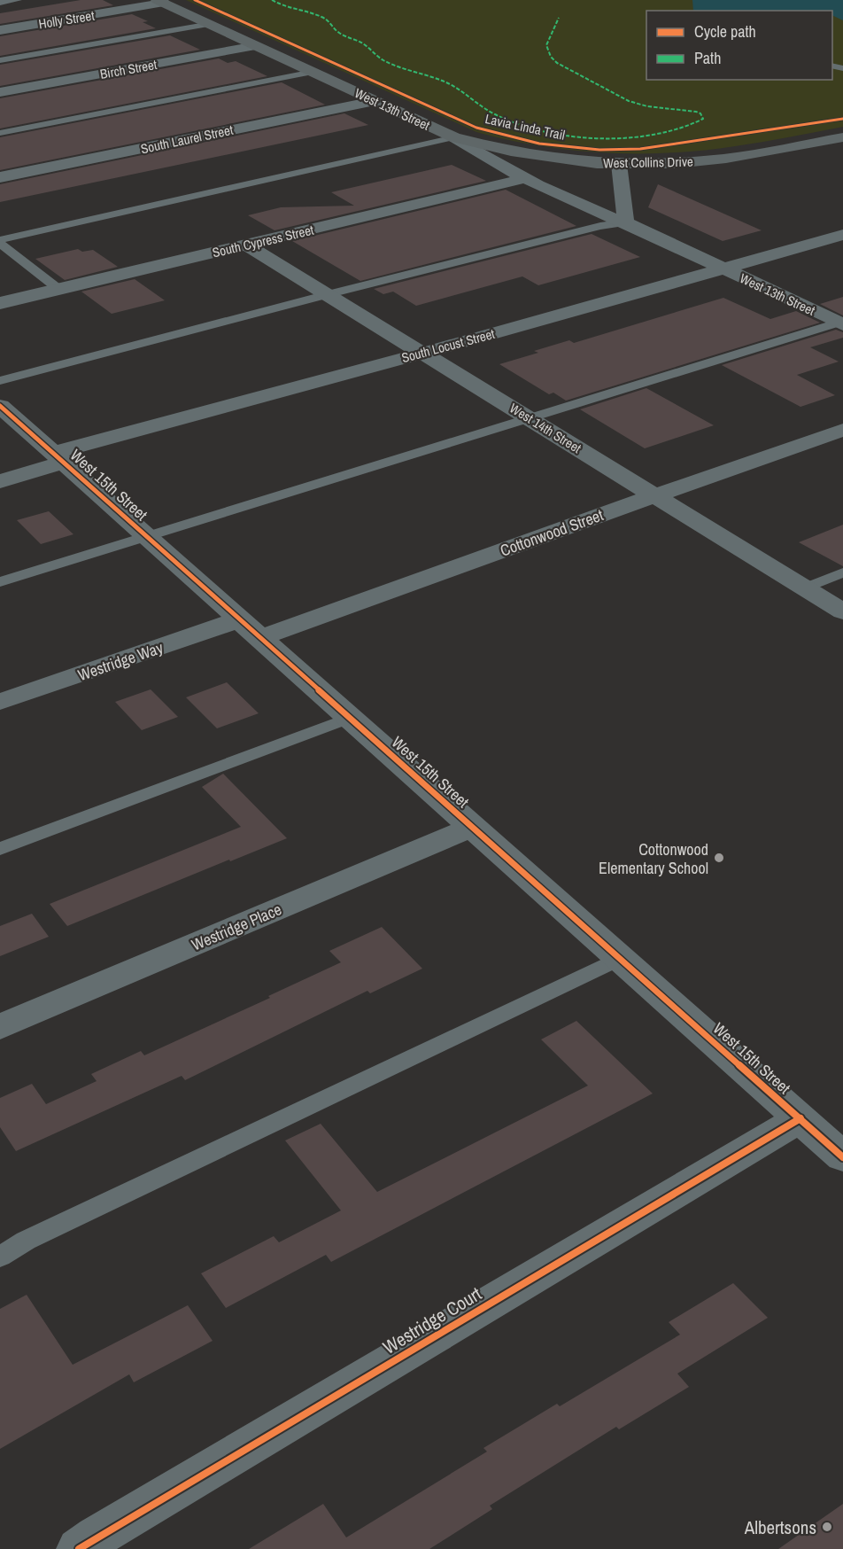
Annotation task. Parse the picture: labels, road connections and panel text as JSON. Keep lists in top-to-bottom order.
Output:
{
  "streets": {
    "main road": ["West 13th Street", "West Collins Drive"],
    "street": [
      "Holly Street",
      "Birch Street",
      "South Laurel Street",
      "South Cypress Street",
      "South Locust Street",
      "West 14th Street",
      "West 15th Street",
      "Cottonwood Street",
      "Westridge Way",
      "Westridge Place",
      "Westridge Court"
    ],
    "cycle path": ["Lavia Linda Trail"]
  },
  "crossings": [
    ["Holly Street", "West 13th Street"],
    ["Birch Street", "West 13th Street"],
    ["West 13th Street", "South Laurel Street"],
    ["West 13th Street", "West Collins Drive"],
    ["West 13th Street", "South Cypress Street"],
    ["West 13th Street", "South Locust Street"],
    ["South Cypress Street", "West 14th Street"],
    ["South Locust Street", "West 14th Street"],
    ["South Locust Street", "West 15th Street"],
    ["West 14th Street", "Cottonwood Street"],
    ["West 15th Street", "Cottonwood Street"],
    ["West 15th Street", "Westridge Way"],
    ["West 15th Street", "Westridge Place"],
    ["West 15th Street", "Westridge Court"],
    ["Cottonwood Street", "Westridge Way"]
  ],
  "places": ["Cottonwood Elementary School", "Albertsons"],
  "legend": ["Cycle path", "Path"]
}
